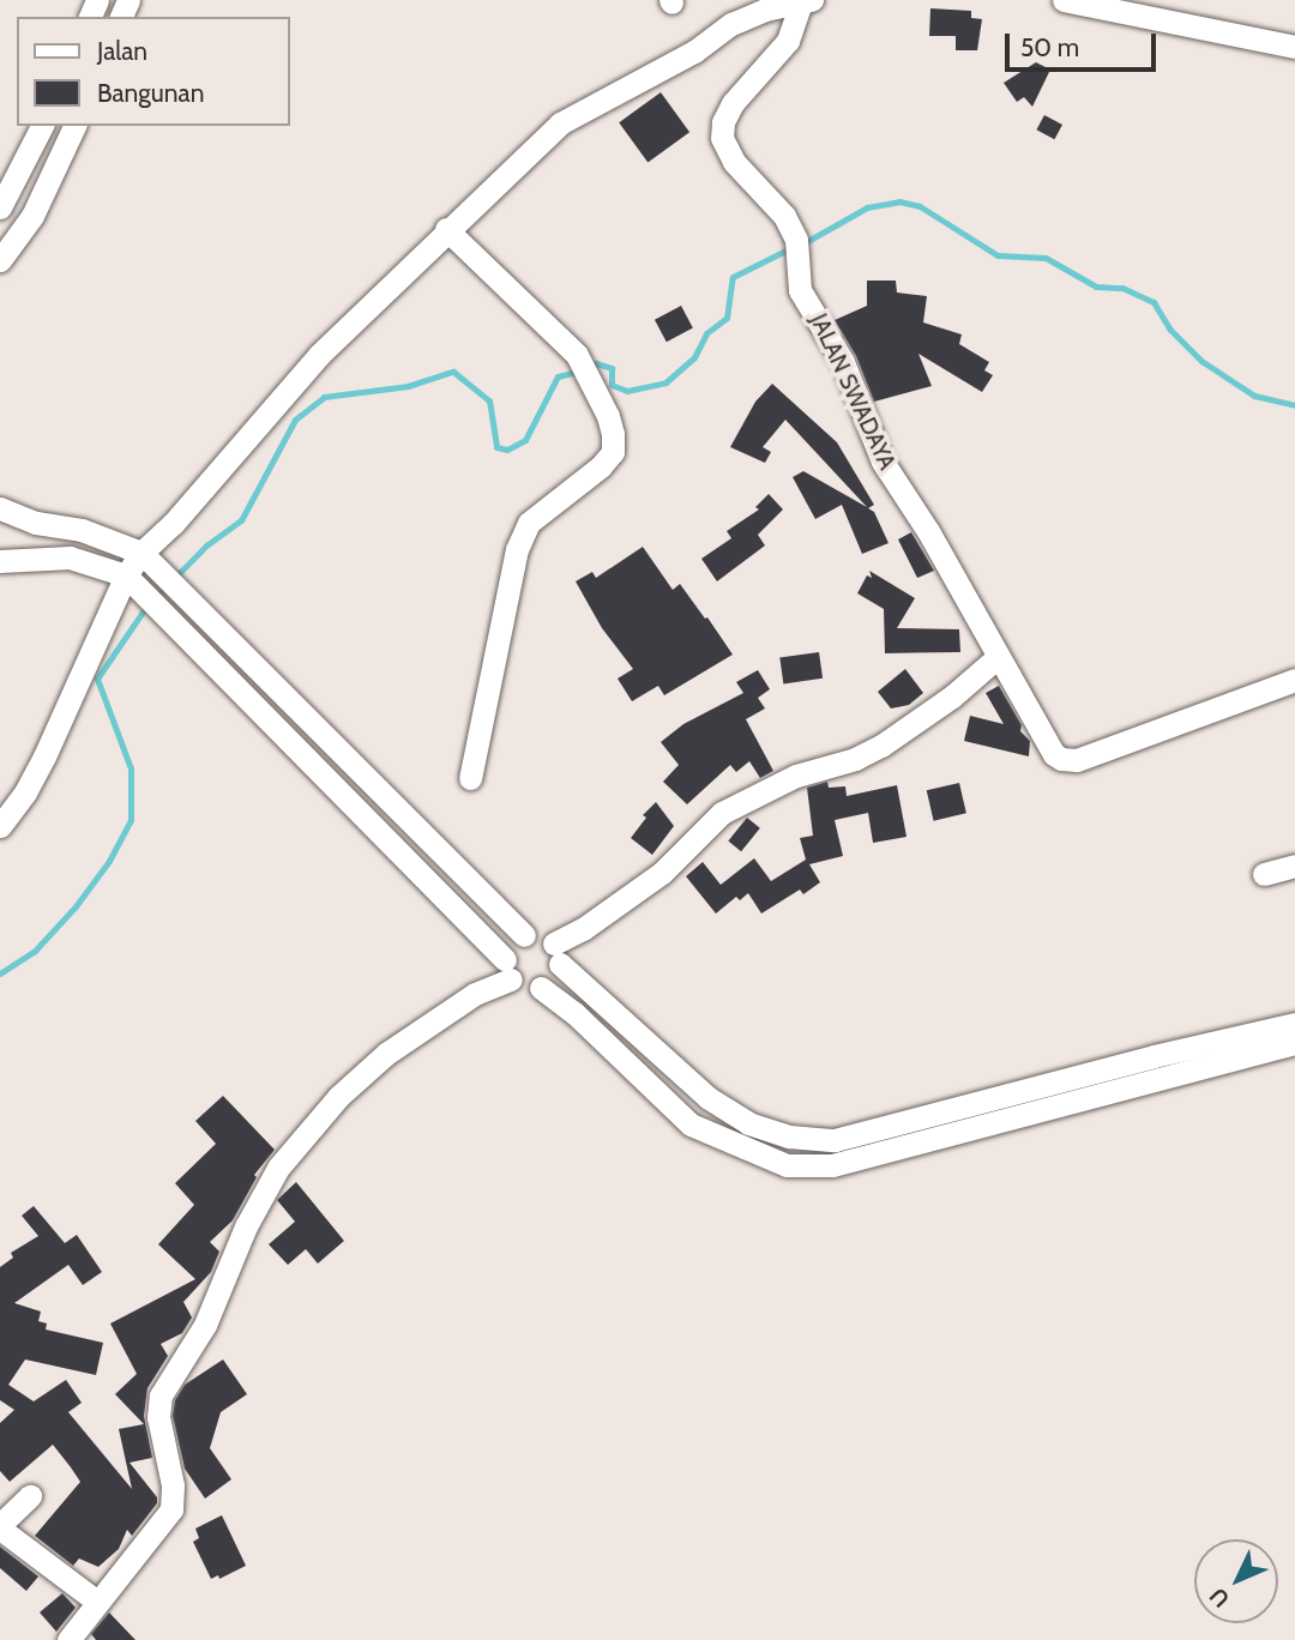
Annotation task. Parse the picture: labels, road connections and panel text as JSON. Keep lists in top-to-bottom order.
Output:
{
  "streets": {
    "street": ["JALAN SWADAYA"]
  },
  "legend": ["Jalan", "Bangunan"],
  "scale_bar": "50 m",
  "north": "bottom left"
}
